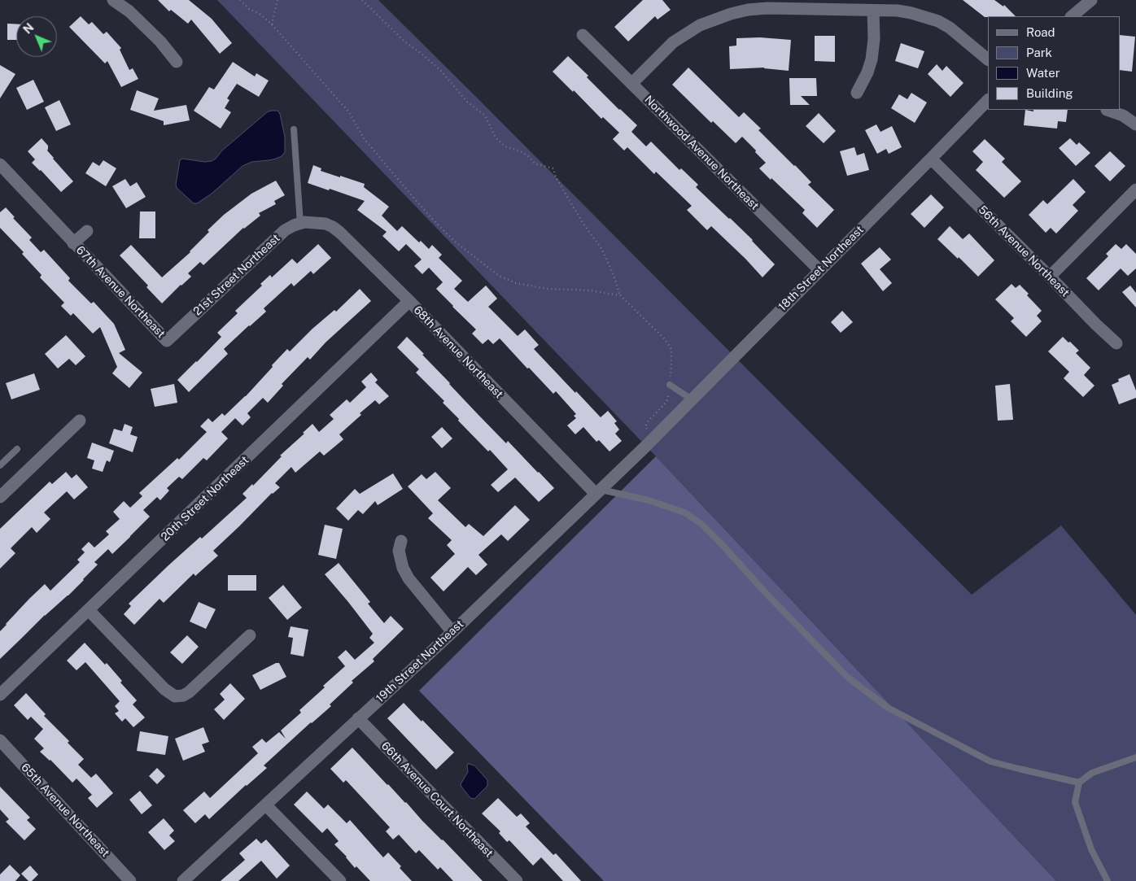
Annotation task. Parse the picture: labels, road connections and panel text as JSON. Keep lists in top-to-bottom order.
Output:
{
  "streets": {
    "street": [
      "Northwood Avenue Northeast",
      "56th Avenue Northeast",
      "18th Street Northeast",
      "21st Street Northeast",
      "67th Avenue Northeast",
      "68th Avenue Northeast",
      "20th Street Northeast",
      "19th Street Northeast",
      "66th Avenue Court Northeast",
      "65th Avenue Northeast"
    ]
  },
  "crossings": [
    ["Northwood Avenue Northeast", "18th Street Northeast"],
    ["56th Avenue Northeast", "18th Street Northeast"],
    ["18th Street Northeast", "19th Street Northeast"],
    ["21st Street Northeast", "67th Avenue Northeast"],
    ["21st Street Northeast", "68th Avenue Northeast"],
    ["68th Avenue Northeast", "20th Street Northeast"],
    ["68th Avenue Northeast", "19th Street Northeast"],
    ["19th Street Northeast", "66th Avenue Court Northeast"]
  ],
  "legend": [
    "Road",
    "Park",
    "Water",
    "Building"
  ],
  "north": "top left"
}
